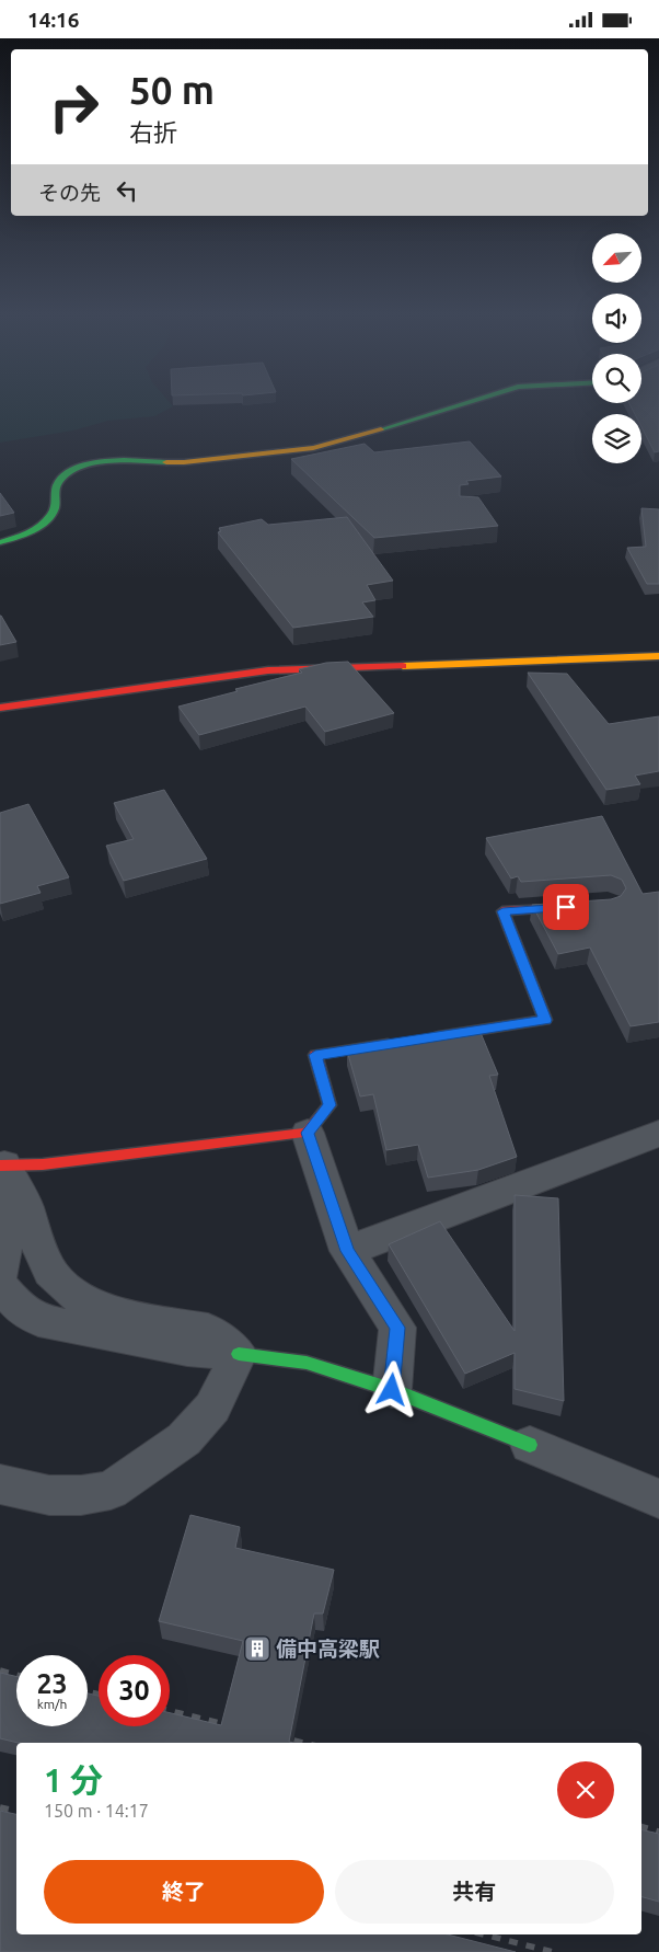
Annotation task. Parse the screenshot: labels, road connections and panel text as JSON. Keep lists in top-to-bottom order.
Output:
{
  "places": {
    "building": ["備中高梁駅"]
  },
  "north": "bottom left",
  "page": {
    "status": "14:16",
    "turn": ["50 m", "右折"],
    "then": "その先",
    "speed": "23 km/h",
    "limit": "30",
    "heading": ["1 分", "150 m · 14:17"],
    "buttons": ["終了", "共有"]
  }
}
